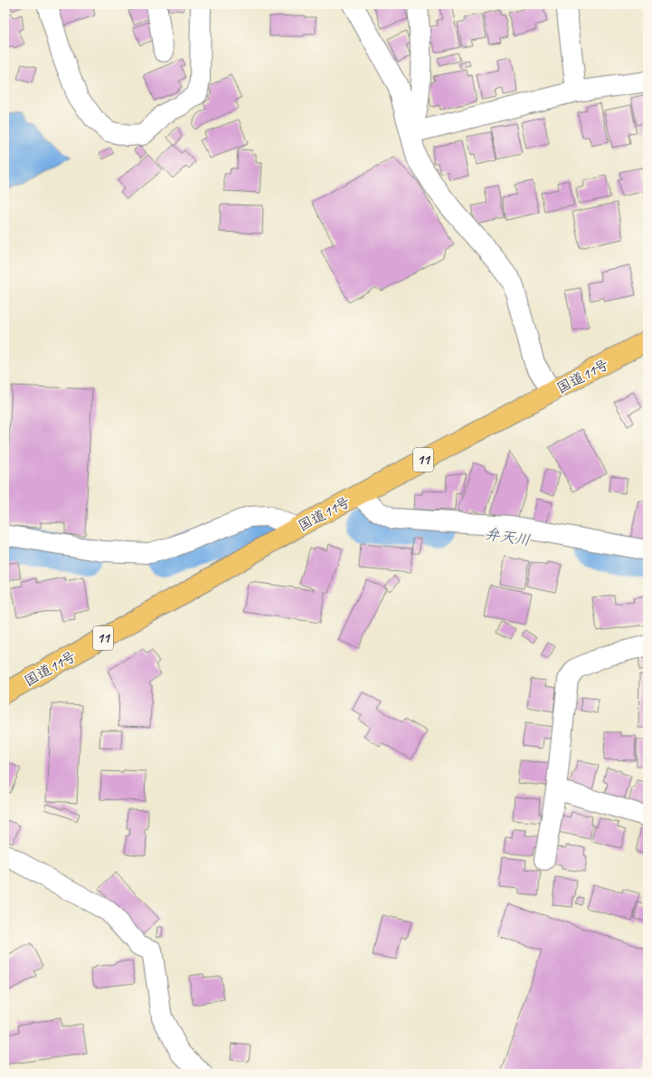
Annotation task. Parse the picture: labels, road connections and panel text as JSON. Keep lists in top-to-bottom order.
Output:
{
  "streets": {
    "highway": ["国道11号", "11"]
  },
  "water": ["弁天川"]
}
